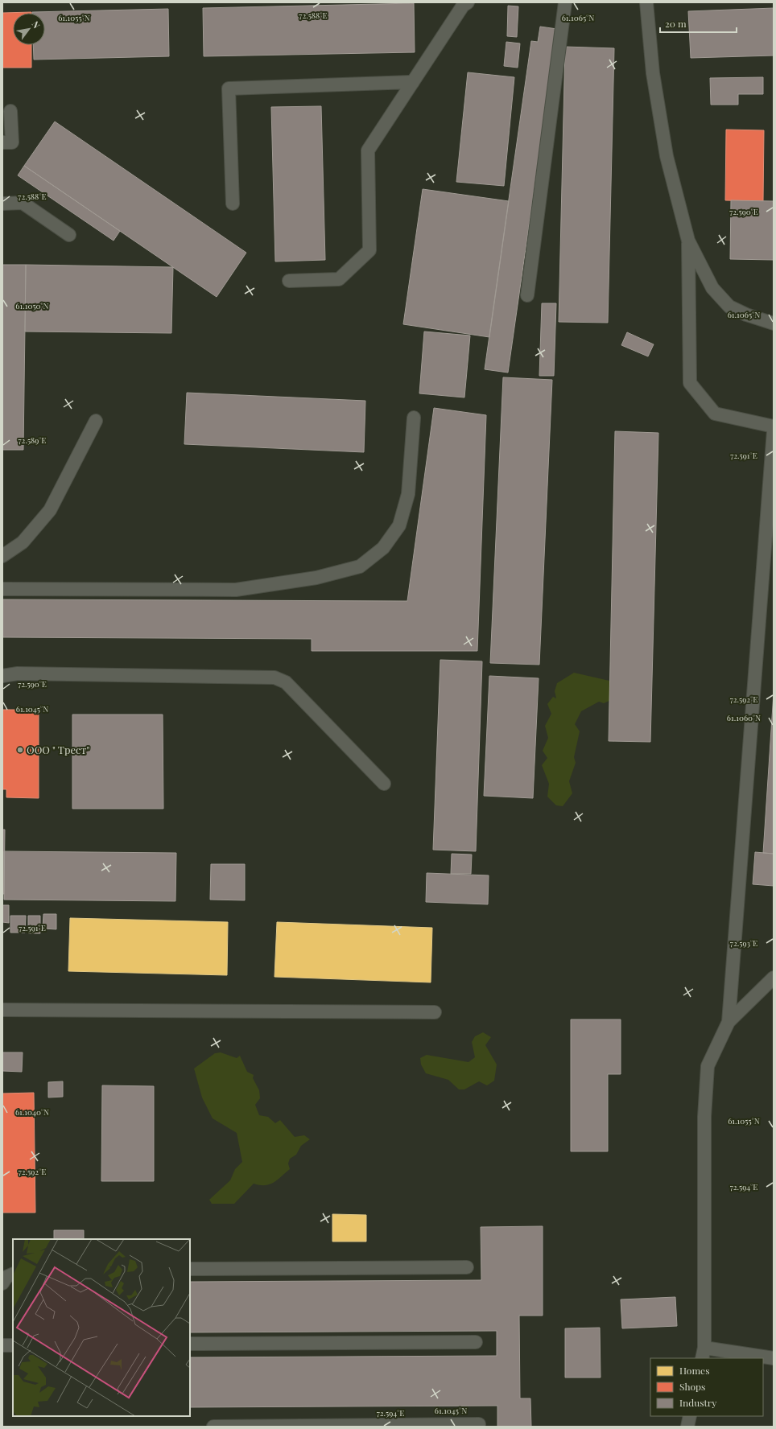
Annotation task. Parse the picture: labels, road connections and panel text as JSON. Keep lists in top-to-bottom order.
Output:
{
  "places": ["ООО \" Трест\""],
  "legend": ["Homes", "Shops", "Industry"],
  "scale_bar": "20 m",
  "north": "top right",
  "coordinates": [
    "72.588°E",
    "61.1055°N",
    "61.1065°N",
    "72.590°E",
    "61.1050°N",
    "72.589°E",
    "72.591°E",
    "72.592°E",
    "61.1045°N",
    "61.1060°N",
    "72.593°E",
    "61.1040°N",
    "72.594°E"
  ]
}
